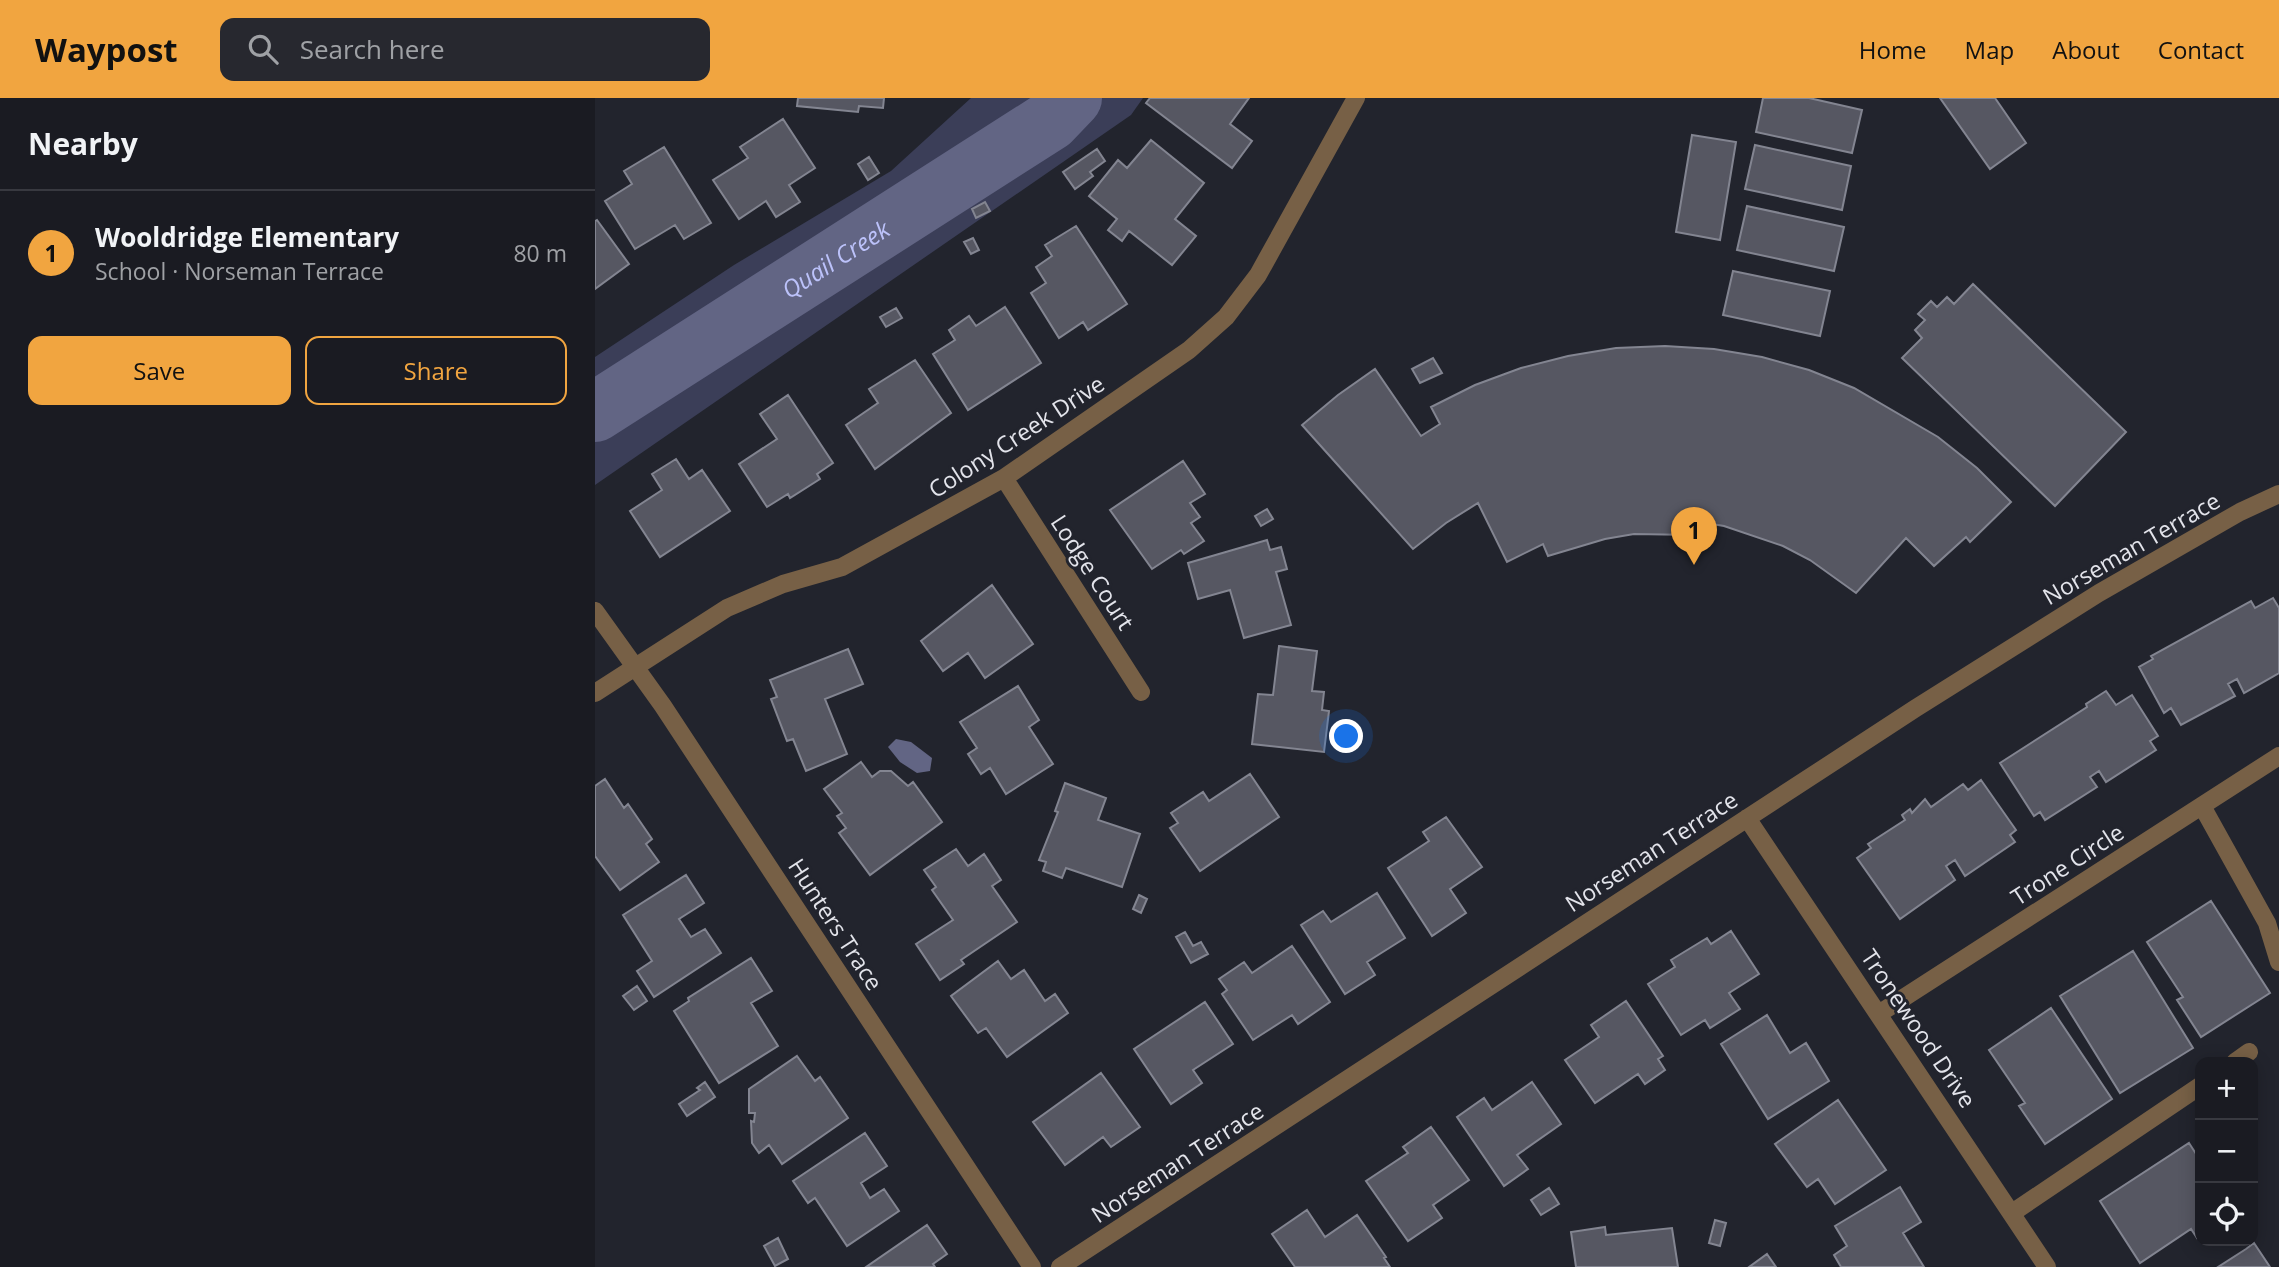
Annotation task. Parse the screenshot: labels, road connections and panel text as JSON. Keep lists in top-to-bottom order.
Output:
{
  "streets": {
    "street": [
      "Colony Creek Drive",
      "Norseman Terrace",
      "Lodge Court",
      "Trone Circle",
      "Hunters Trace",
      "Tronewood Drive"
    ]
  },
  "crossings": [
    ["Colony Creek Drive", "Lodge Court"],
    ["Colony Creek Drive", "Hunters Trace"],
    ["Norseman Terrace", "Tronewood Drive"],
    ["Trone Circle", "Tronewood Drive"]
  ],
  "water": ["Quail Creek"],
  "page": {
    "header": "Waypost",
    "search": "Search here",
    "nav": [
      "Home",
      "Map",
      "About",
      "Contact"
    ],
    "heading": "Nearby",
    "list": [
      {
        "mark": "1",
        "name": "Wooldridge Elementary",
        "note": "School · Norseman Terrace",
        "value": "80 m"
      }
    ],
    "buttons": ["Save", "Share"],
    "pins": "1",
    "map_buttons": ["+", "−"]
  }
}
